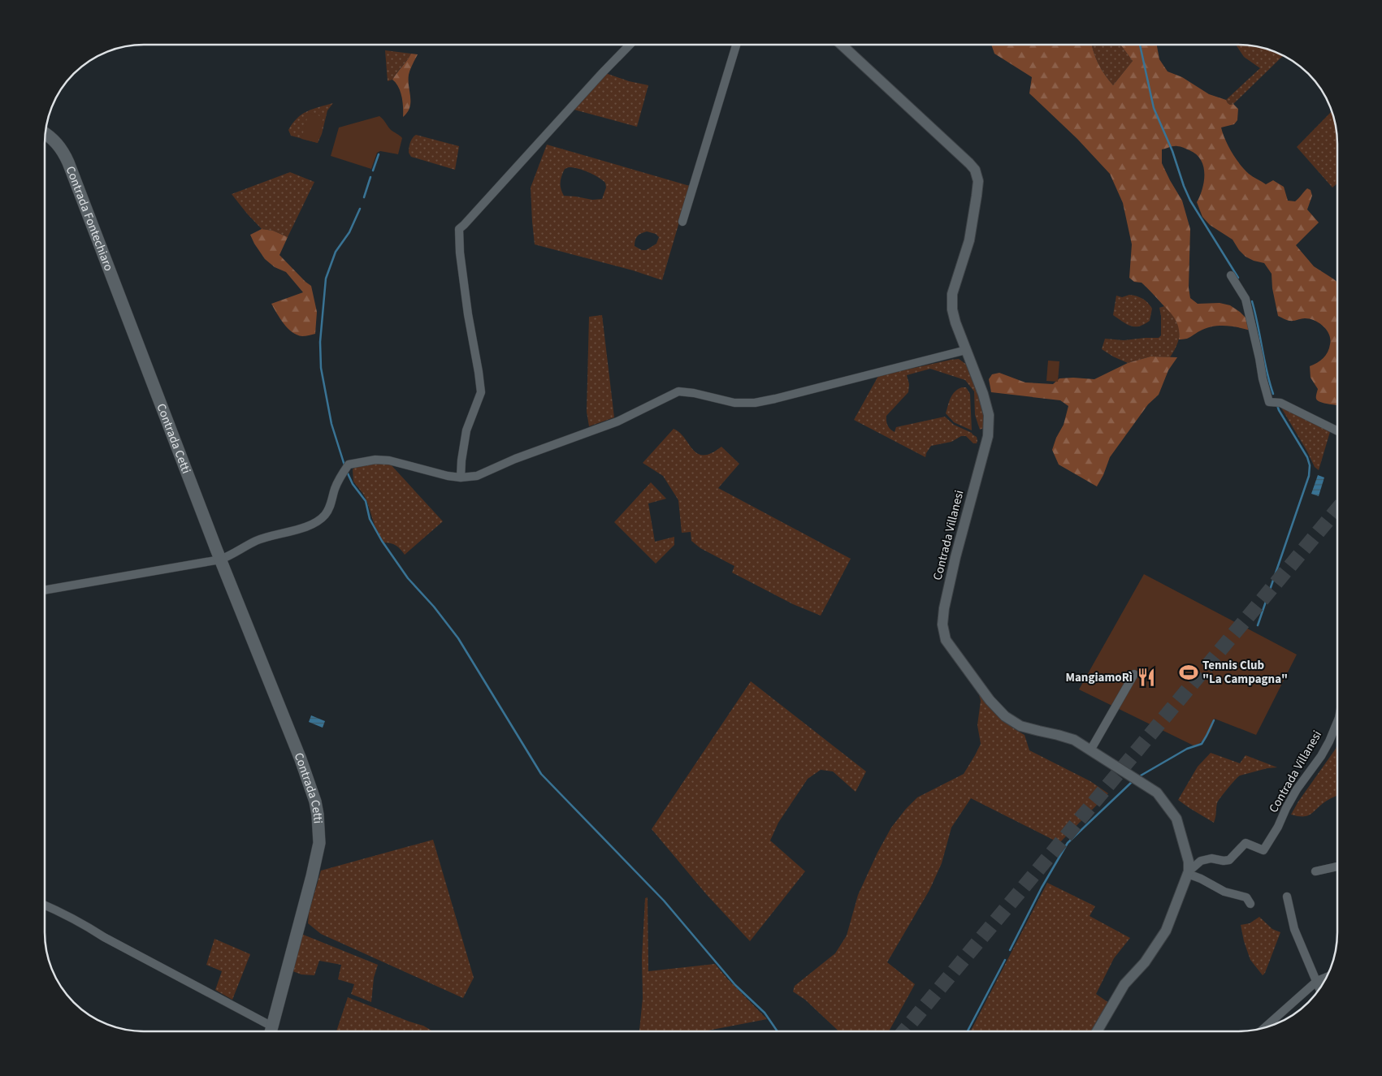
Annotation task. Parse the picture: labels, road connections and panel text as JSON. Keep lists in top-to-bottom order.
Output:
{
  "streets": {
    "main road": ["Contrada Fontechiaro", "Contrada Cetti"],
    "street": ["Contrada Villanesi"]
  },
  "crossings": [
    ["Contrada Fontechiaro", "Contrada Cetti"]
  ],
  "places": {
    "sports": ["Tennis Club \"La Campagna\""],
    "restaurant": ["MangiamoRì"]
  }
}
